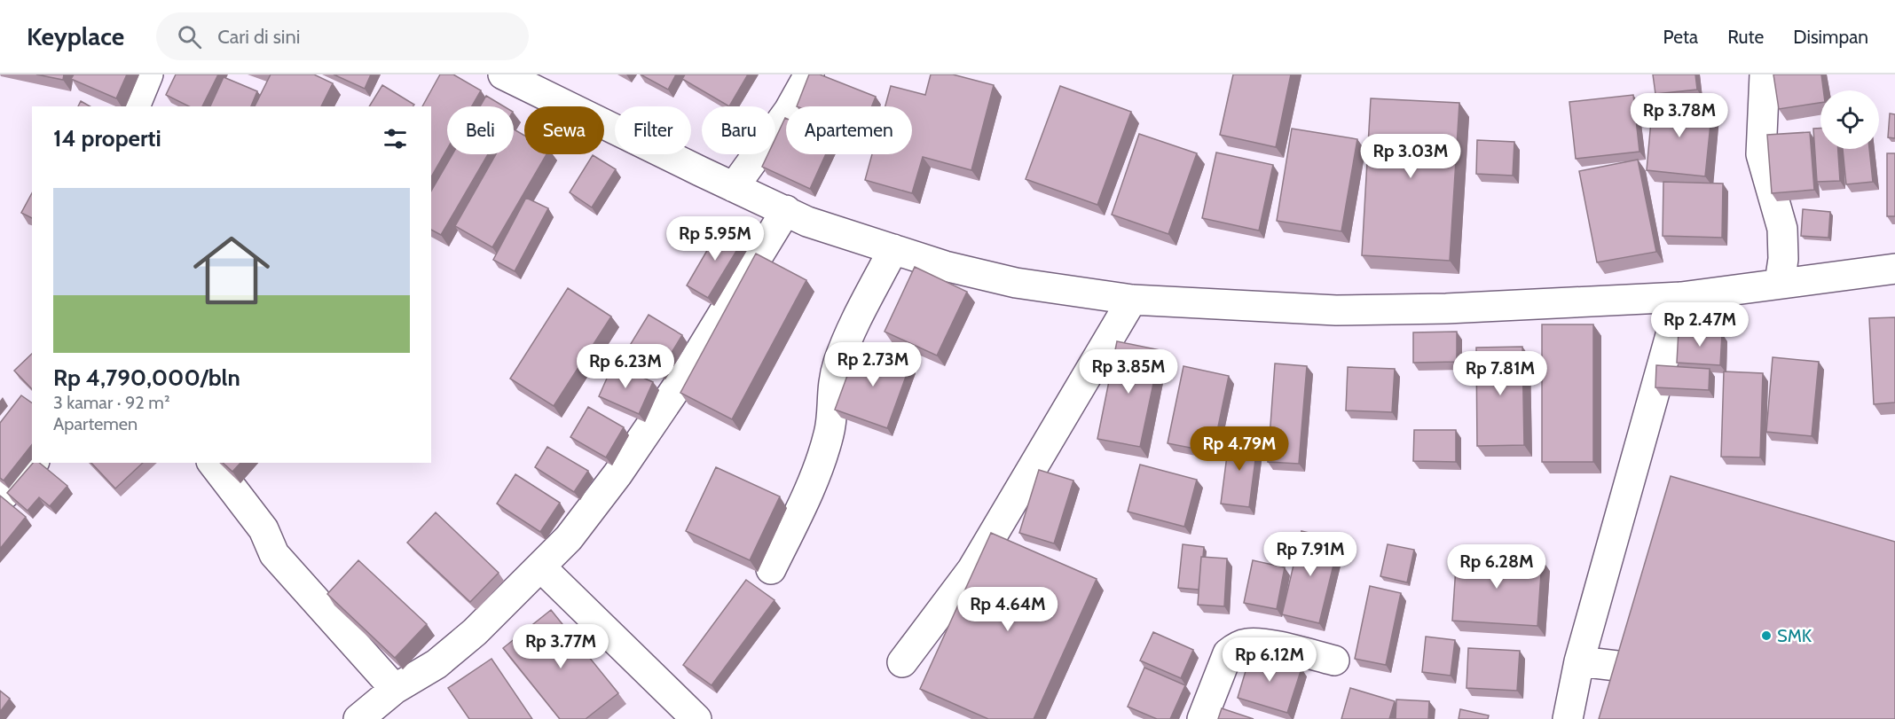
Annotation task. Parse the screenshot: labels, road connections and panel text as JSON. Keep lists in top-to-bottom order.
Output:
{
  "places": ["SMK"],
  "page": {
    "header": "Keyplace",
    "search": "Cari di sini",
    "nav": ["Peta", "Rute", "Disimpan"],
    "price": [
      "Rp 3.78M",
      "Rp 3.03M",
      "Rp 5.95M",
      "Rp 2.47M",
      "Rp 2.73M",
      "Rp 6.23M",
      "Rp 3.85M",
      "Rp 7.81M",
      "Rp 4.79M",
      "Rp 7.91M",
      "Rp 6.28M",
      "Rp 4.64M",
      "Rp 3.77M",
      "Rp 6.12M"
    ],
    "chip": [
      "Beli",
      "Sewa",
      "Filter",
      "Baru",
      "Apartemen"
    ],
    "heading": "14 properti",
    "list": [
      {
        "name": "Rp 4,790,000/bln",
        "note": "3 kamar · 92 m² · Apartemen"
      }
    ]
  }
}
